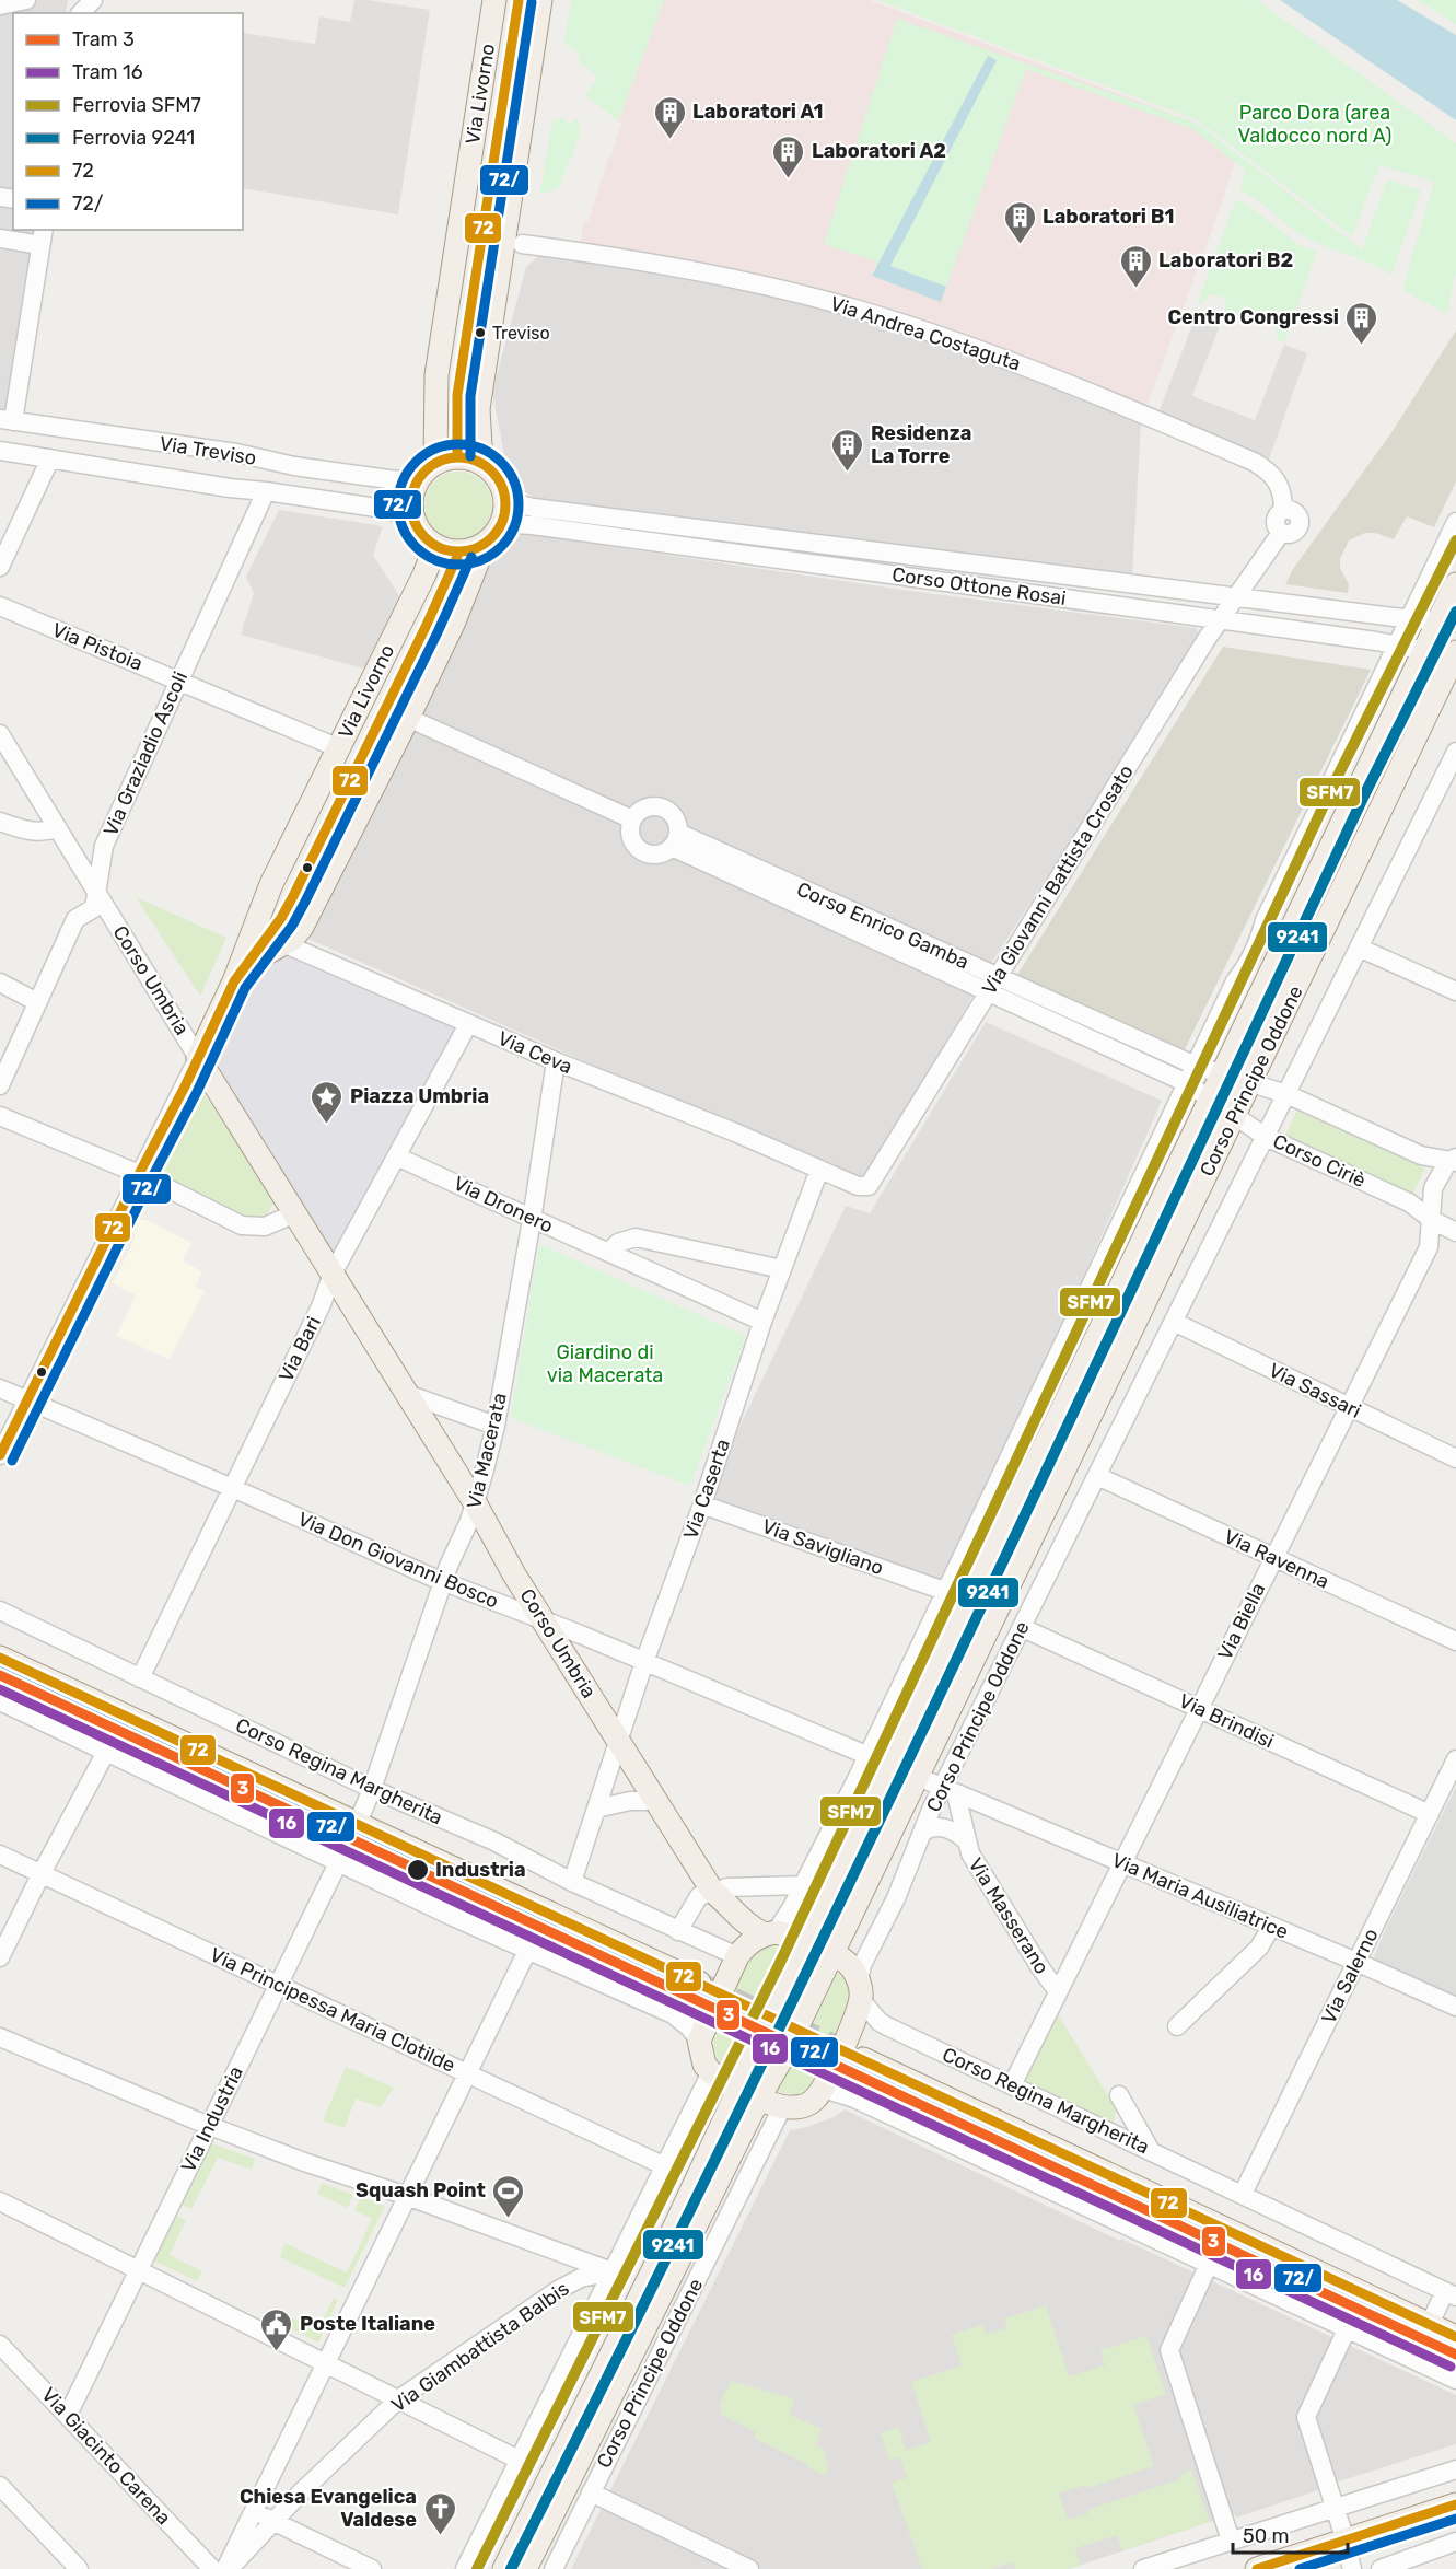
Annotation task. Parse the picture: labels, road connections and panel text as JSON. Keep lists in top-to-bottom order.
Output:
{
  "streets": {
    "main road": [
      "Via Livorno",
      "Corso Umbria",
      "Corso Principe Oddone",
      "Corso Regina Margherita"
    ],
    "street": [
      "Via Andrea Costaguta",
      "Via Treviso",
      "Corso Ottone Rosai",
      "Via Pistoia",
      "Via Graziadio Ascoli",
      "Via Giovanni Battista Crosato",
      "Corso Enrico Gamba",
      "Via Ceva",
      "Corso Ciriè",
      "Via Dronero",
      "Via Bari",
      "Via Sassari",
      "Via Macerata",
      "Via Caserta",
      "Via Savigliano",
      "Via Ravenna",
      "Via Don Giovanni Bosco",
      "Via Biella",
      "Via Brindisi",
      "Via Maria Ausiliatrice",
      "Via Masserano",
      "Via Salerno",
      "Via Principessa Maria Clotilde",
      "Via Industria",
      "Via Giambattista Balbis",
      "Via Giacinto Carena"
    ]
  },
  "crossings": [
    ["Via Livorno", "Via Treviso"],
    ["Via Livorno", "Corso Ottone Rosai"],
    ["Via Livorno", "Via Pistoia"],
    ["Via Livorno", "Corso Umbria"],
    ["Via Livorno", "Via Ceva"],
    ["Via Livorno", "Via Don Giovanni Bosco"],
    ["Via Andrea Costaguta", "Via Giovanni Battista Crosato"],
    ["Via Treviso", "Corso Ottone Rosai"],
    ["Via Treviso", "Via Graziadio Ascoli"],
    ["Corso Ottone Rosai", "Via Giovanni Battista Crosato"],
    ["Corso Ottone Rosai", "Corso Principe Oddone"],
    ["Via Pistoia", "Via Graziadio Ascoli"],
    ["Via Graziadio Ascoli", "Corso Umbria"],
    ["Via Giovanni Battista Crosato", "Corso Enrico Gamba"],
    ["Via Giovanni Battista Crosato", "Via Ceva"],
    ["Via Giovanni Battista Crosato", "Via Caserta"],
    ["Corso Enrico Gamba", "Corso Ciriè"],
    ["Corso Umbria", "Via Bari"],
    ["Corso Umbria", "Via Macerata"],
    ["Corso Umbria", "Via Caserta"],
    ["Corso Umbria", "Via Don Giovanni Bosco"],
    ["Corso Umbria", "Corso Regina Margherita"],
    ["Via Ceva", "Via Bari"],
    ["Via Ceva", "Via Macerata"],
    ["Via Ceva", "Via Caserta"],
    ["Corso Principe Oddone", "Corso Ciriè"],
    ["Corso Principe Oddone", "Via Sassari"],
    ["Corso Principe Oddone", "Via Ravenna"],
    ["Corso Principe Oddone", "Via Don Giovanni Bosco"],
    ["Corso Principe Oddone", "Via Brindisi"],
    ["Corso Principe Oddone", "Corso Regina Margherita"],
    ["Corso Principe Oddone", "Via Maria Ausiliatrice"],
    ["Corso Principe Oddone", "Via Masserano"],
    ["Corso Ciriè", "Via Biella"],
    ["Via Dronero", "Via Bari"],
    ["Via Dronero", "Via Macerata"],
    ["Via Dronero", "Via Caserta"],
    ["Via Bari", "Via Don Giovanni Bosco"],
    ["Via Bari", "Corso Regina Margherita"],
    ["Via Sassari", "Via Biella"],
    ["Via Macerata", "Via Don Giovanni Bosco"],
    ["Via Macerata", "Corso Regina Margherita"],
    ["Via Macerata", "Via Industria"],
    ["Via Caserta", "Via Savigliano"],
    ["Via Caserta", "Via Don Giovanni Bosco"],
    ["Via Caserta", "Corso Regina Margherita"],
    ["Via Ravenna", "Via Biella"],
    ["Via Don Giovanni Bosco", "Via Maria Ausiliatrice"],
    ["Via Don Giovanni Bosco", "Via Masserano"],
    ["Via Biella", "Via Brindisi"],
    ["Via Biella", "Corso Regina Margherita"],
    ["Via Biella", "Via Maria Ausiliatrice"],
    ["Via Biella", "Via Masserano"],
    ["Via Brindisi", "Via Salerno"],
    ["Corso Regina Margherita", "Via Salerno"],
    ["Corso Regina Margherita", "Via Industria"],
    ["Via Maria Ausiliatrice", "Via Masserano"],
    ["Via Maria Ausiliatrice", "Via Salerno"],
    ["Via Principessa Maria Clotilde", "Via Industria"],
    ["Via Industria", "Via Giacinto Carena"]
  ],
  "parks": ["Parco Dora (area Valdocco nord A)", "Giardino di via Macerata"],
  "places": {
    "building": [
      "Laboratori A1",
      "Laboratori A2",
      "Laboratori B1",
      "Laboratori B2",
      "Centro Congressi",
      "Residenza La Torre"
    ],
    "other": ["Treviso", "Industria"],
    "place": ["Piazza Umbria"],
    "sports": ["Squash Point"],
    "public building": ["Poste Italiane"],
    "church": ["Chiesa Evangelica Valdese"]
  },
  "lines": [
    "transit line 72",
    "transit line 72/",
    "rail line SFM7",
    "rail line 9241",
    "tram line 3",
    "tram line 16"
  ],
  "legend": [
    "Tram 3",
    "Tram 16",
    "Ferrovia SFM7",
    "Ferrovia 9241",
    "72",
    "72/"
  ],
  "scale_bar": "50 m"
}
